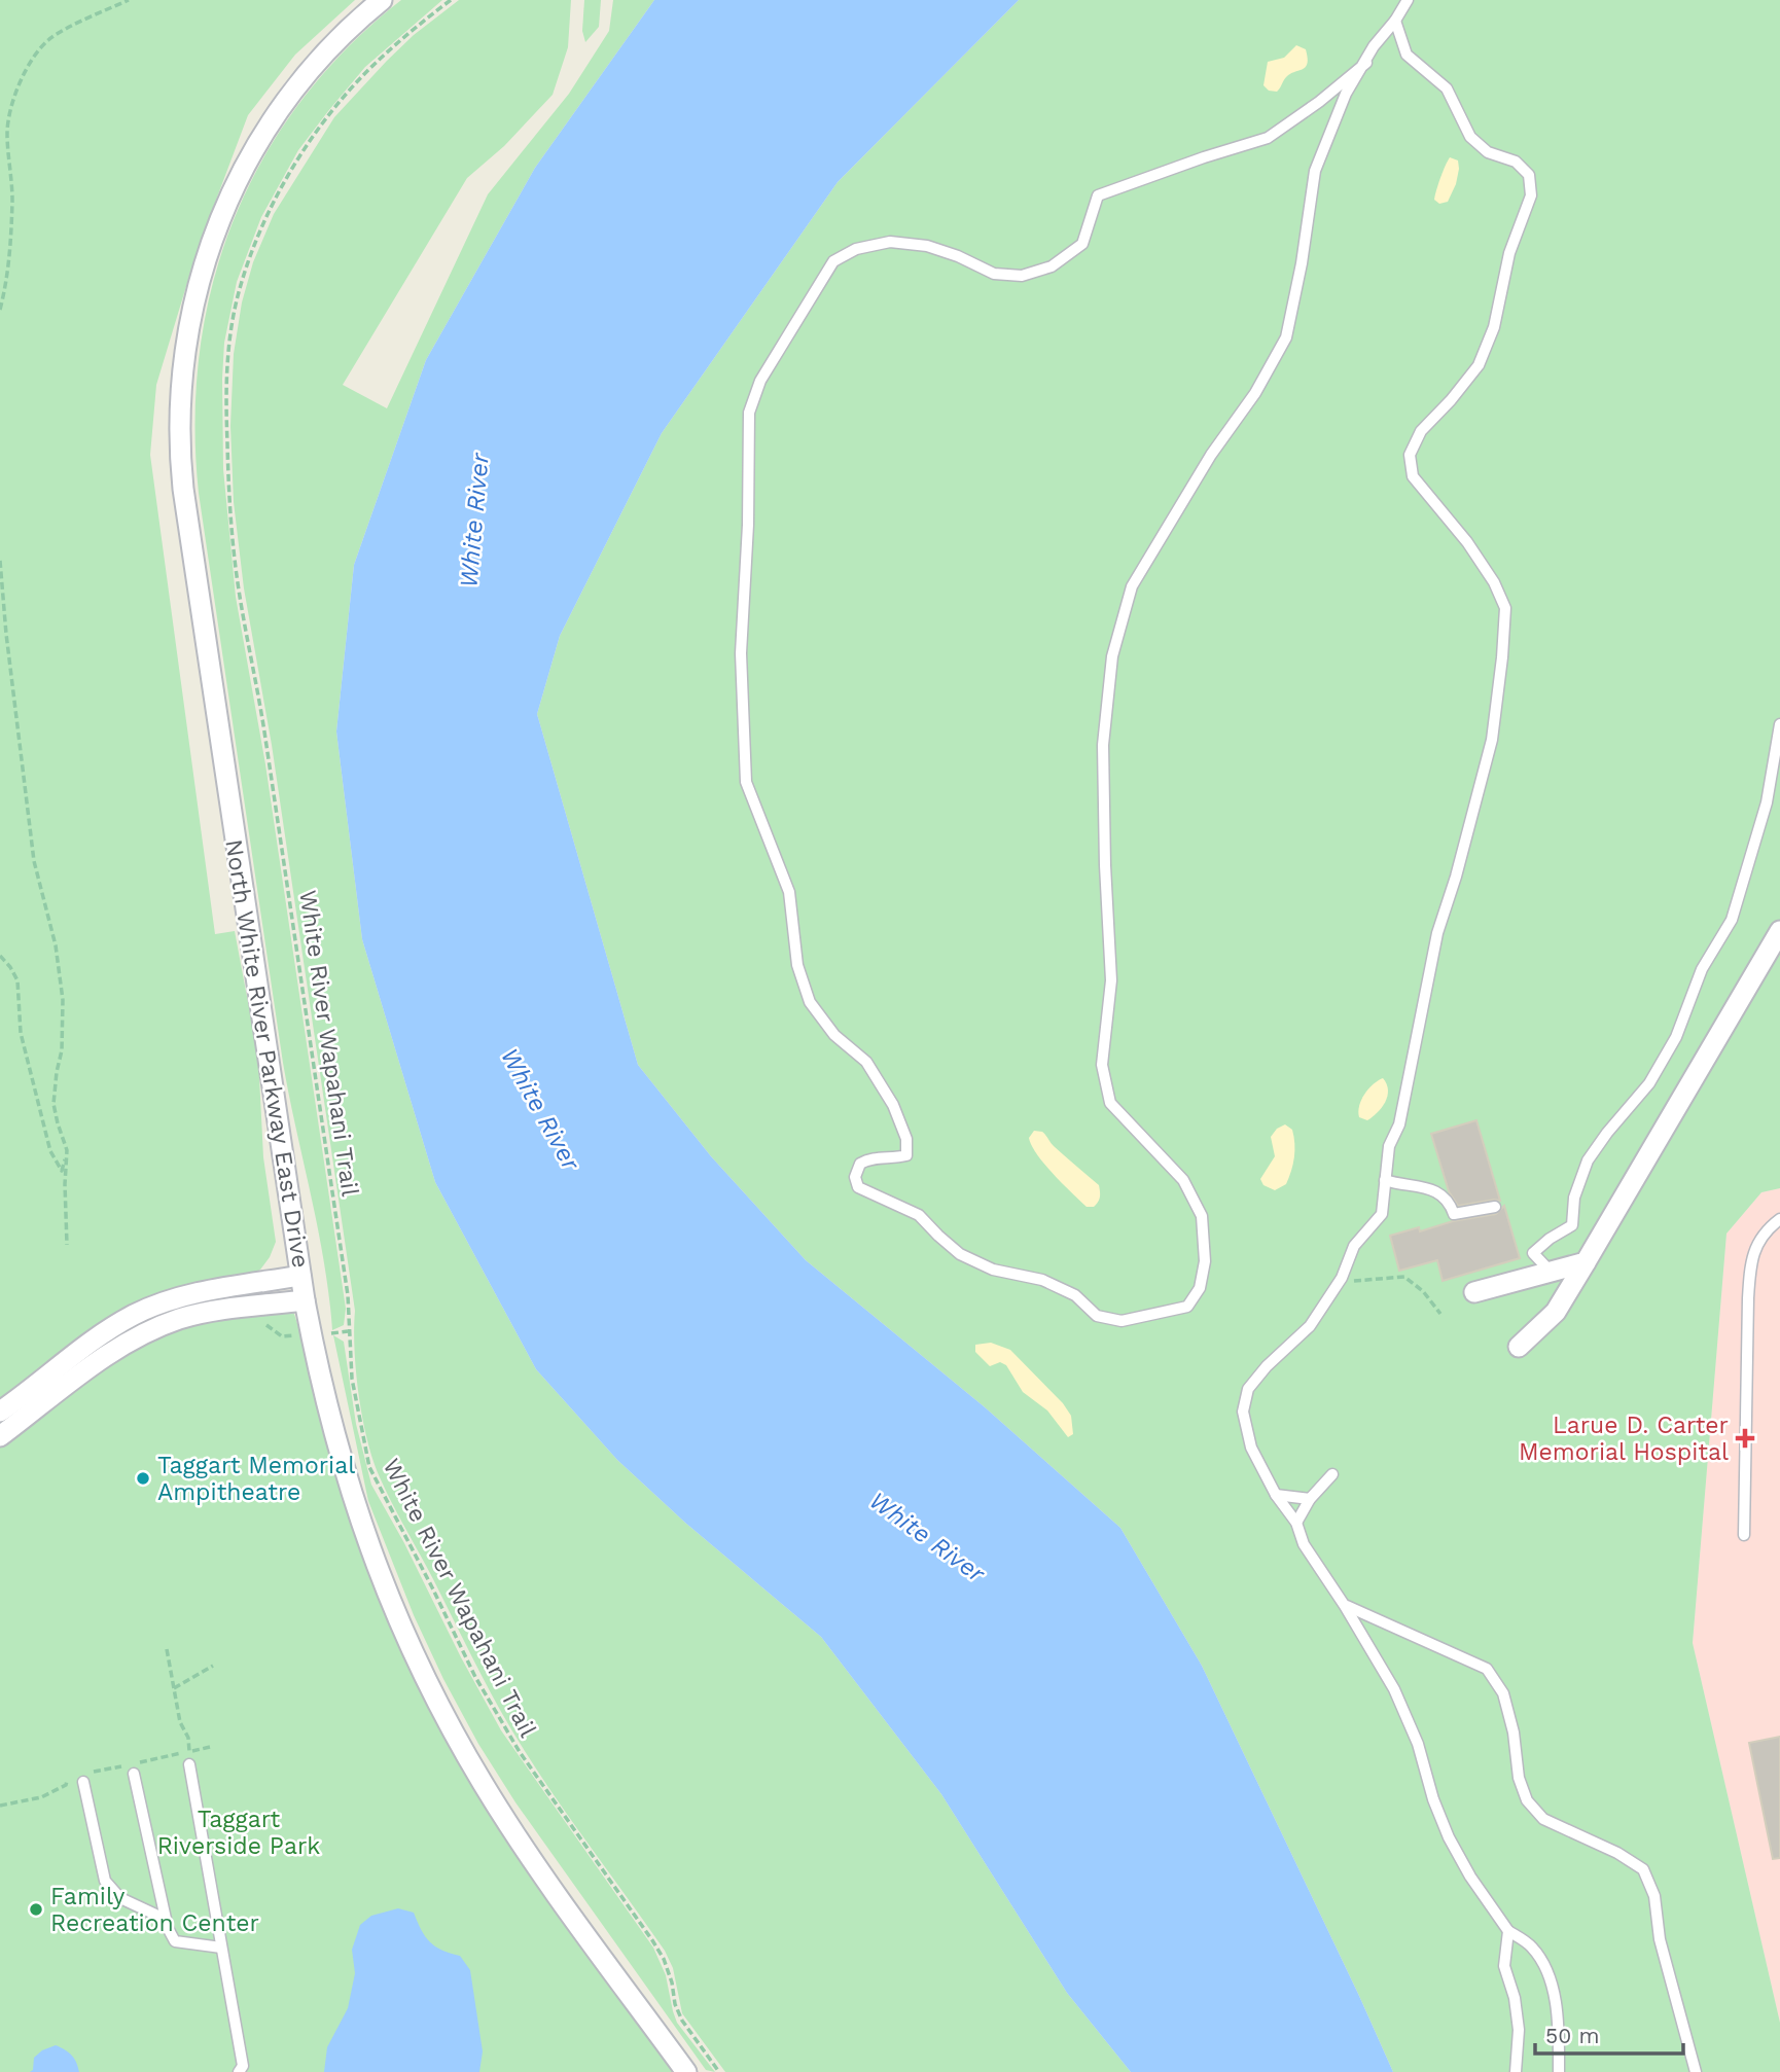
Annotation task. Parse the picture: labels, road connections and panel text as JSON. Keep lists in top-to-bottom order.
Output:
{
  "streets": {
    "street": ["North White River Parkway East Drive"],
    "path": ["White River Wapahani Trail"]
  },
  "water": ["White River"],
  "parks": ["Taggart Riverside Park"],
  "places": {
    "health": ["Larue D. Carter Memorial Hospital"],
    "other": ["Taggart Memorial Ampitheatre", "Family Recreation Center"]
  },
  "scale_bar": "50 m"
}
